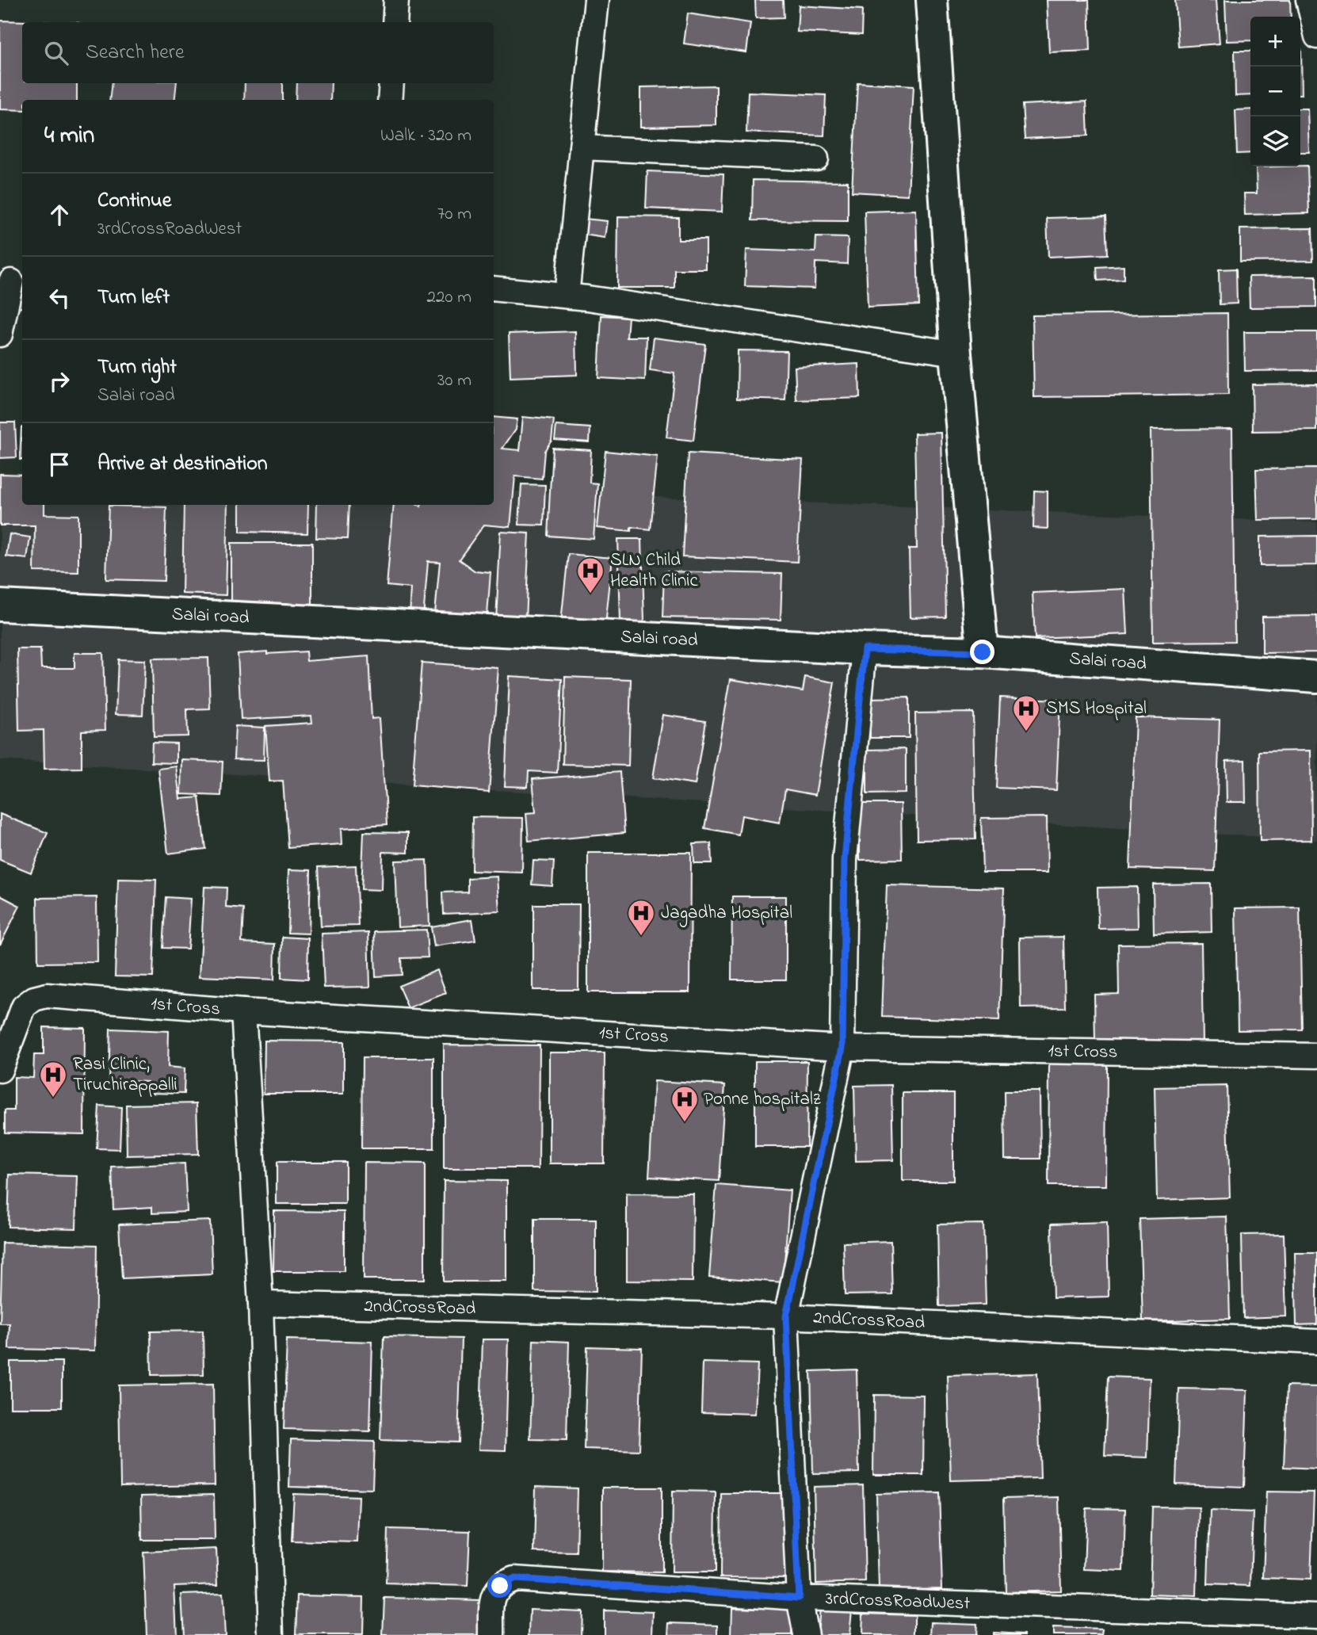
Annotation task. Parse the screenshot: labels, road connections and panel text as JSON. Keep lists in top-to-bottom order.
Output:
{
  "streets": {
    "main road": ["Salai road"],
    "street": ["1st Cross", "2ndCrossRoad", "3rdCrossRoadWest"]
  },
  "places": {
    "hospital": [
      "SLN Child Health Clinic",
      "SMS Hospital",
      "Jagadha Hospital",
      "Rasi Clinic, Tiruchirappalli",
      "Ponne hospitalz"
    ]
  },
  "page": {
    "map_buttons": ["+", "−"],
    "search": "Search here",
    "heading": ["4 min", "Walk · 320 m"],
    "list": [
      ["Continue", "3rdCrossRoadWest", "70 m"],
      ["Turn left", "220 m"],
      ["Turn right", "Salai road", "30 m"],
      "Arrive at destination"
    ]
  }
}
